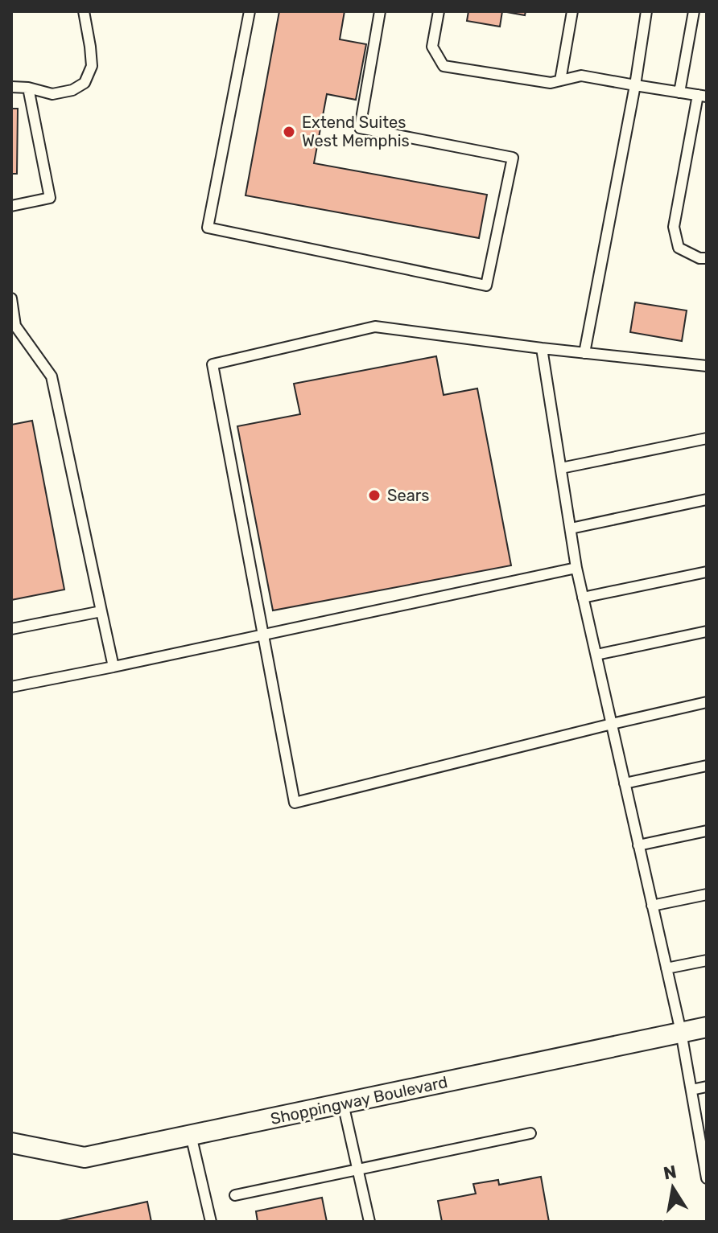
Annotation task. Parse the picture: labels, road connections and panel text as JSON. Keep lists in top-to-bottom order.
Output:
{
  "streets": {
    "street": ["Shoppingway Boulevard"]
  },
  "places": ["Extend Suites West Memphis", "Sears"],
  "north": "top"
}
